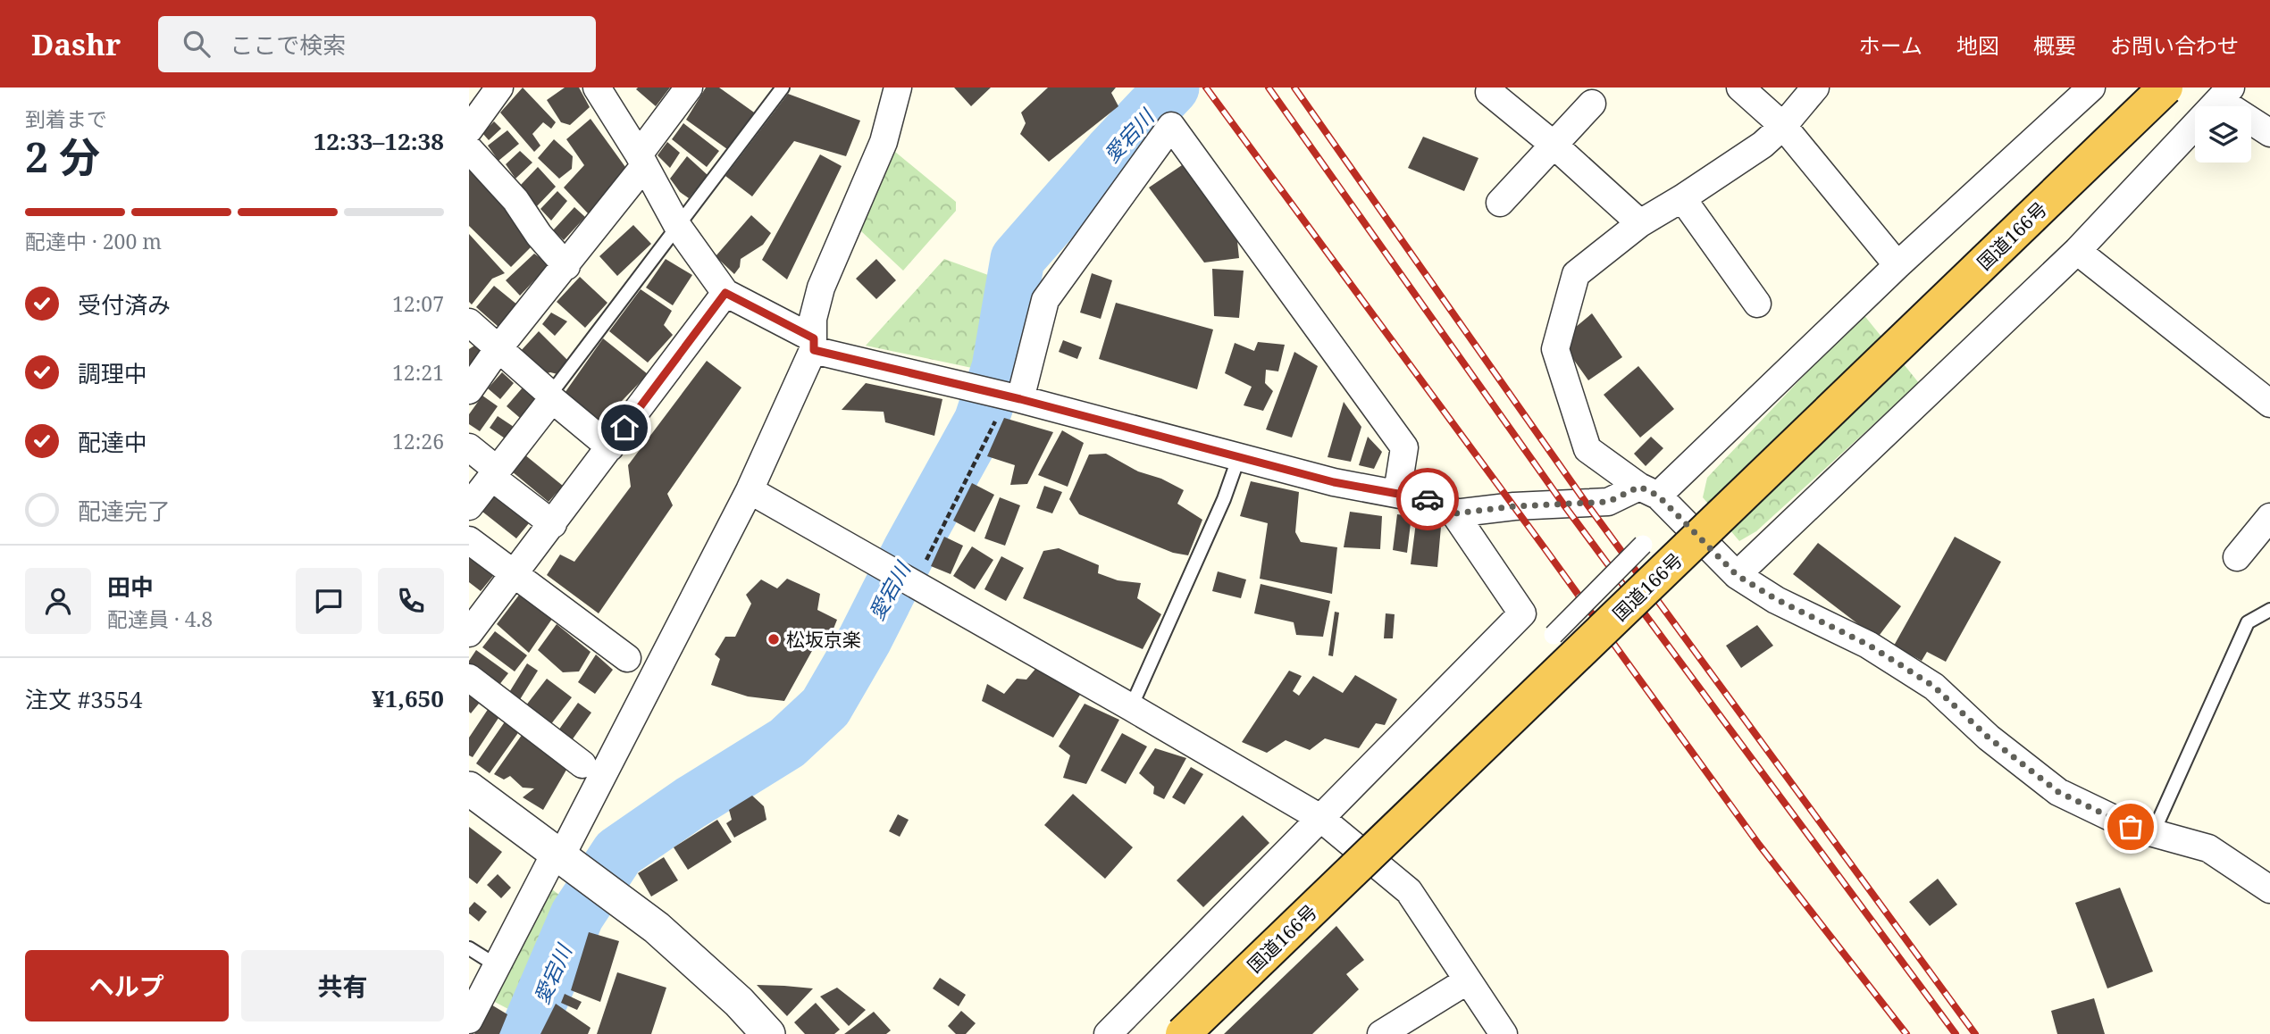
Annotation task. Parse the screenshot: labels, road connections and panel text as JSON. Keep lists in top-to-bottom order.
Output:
{
  "streets": {
    "highway": ["国道166号"]
  },
  "water": ["愛宕川"],
  "places": ["松坂京楽"],
  "page": {
    "header": "Dashr",
    "search": "ここで検索",
    "nav": [
      "ホーム",
      "地図",
      "概要",
      "お問い合わせ"
    ],
    "heading": ["2 分", "到着まで", "12:33–12:38"],
    "panel": [
      "田中",
      "配達員 · 4.8",
      "注文 #3554",
      "¥1,650"
    ],
    "bar": "配達中 · 200 m",
    "list": [
      ["受付済み", "12:07"],
      ["調理中", "12:21"],
      ["配達中", "12:26"],
      "配達完了"
    ],
    "buttons": ["ヘルプ", "共有"]
  }
}
